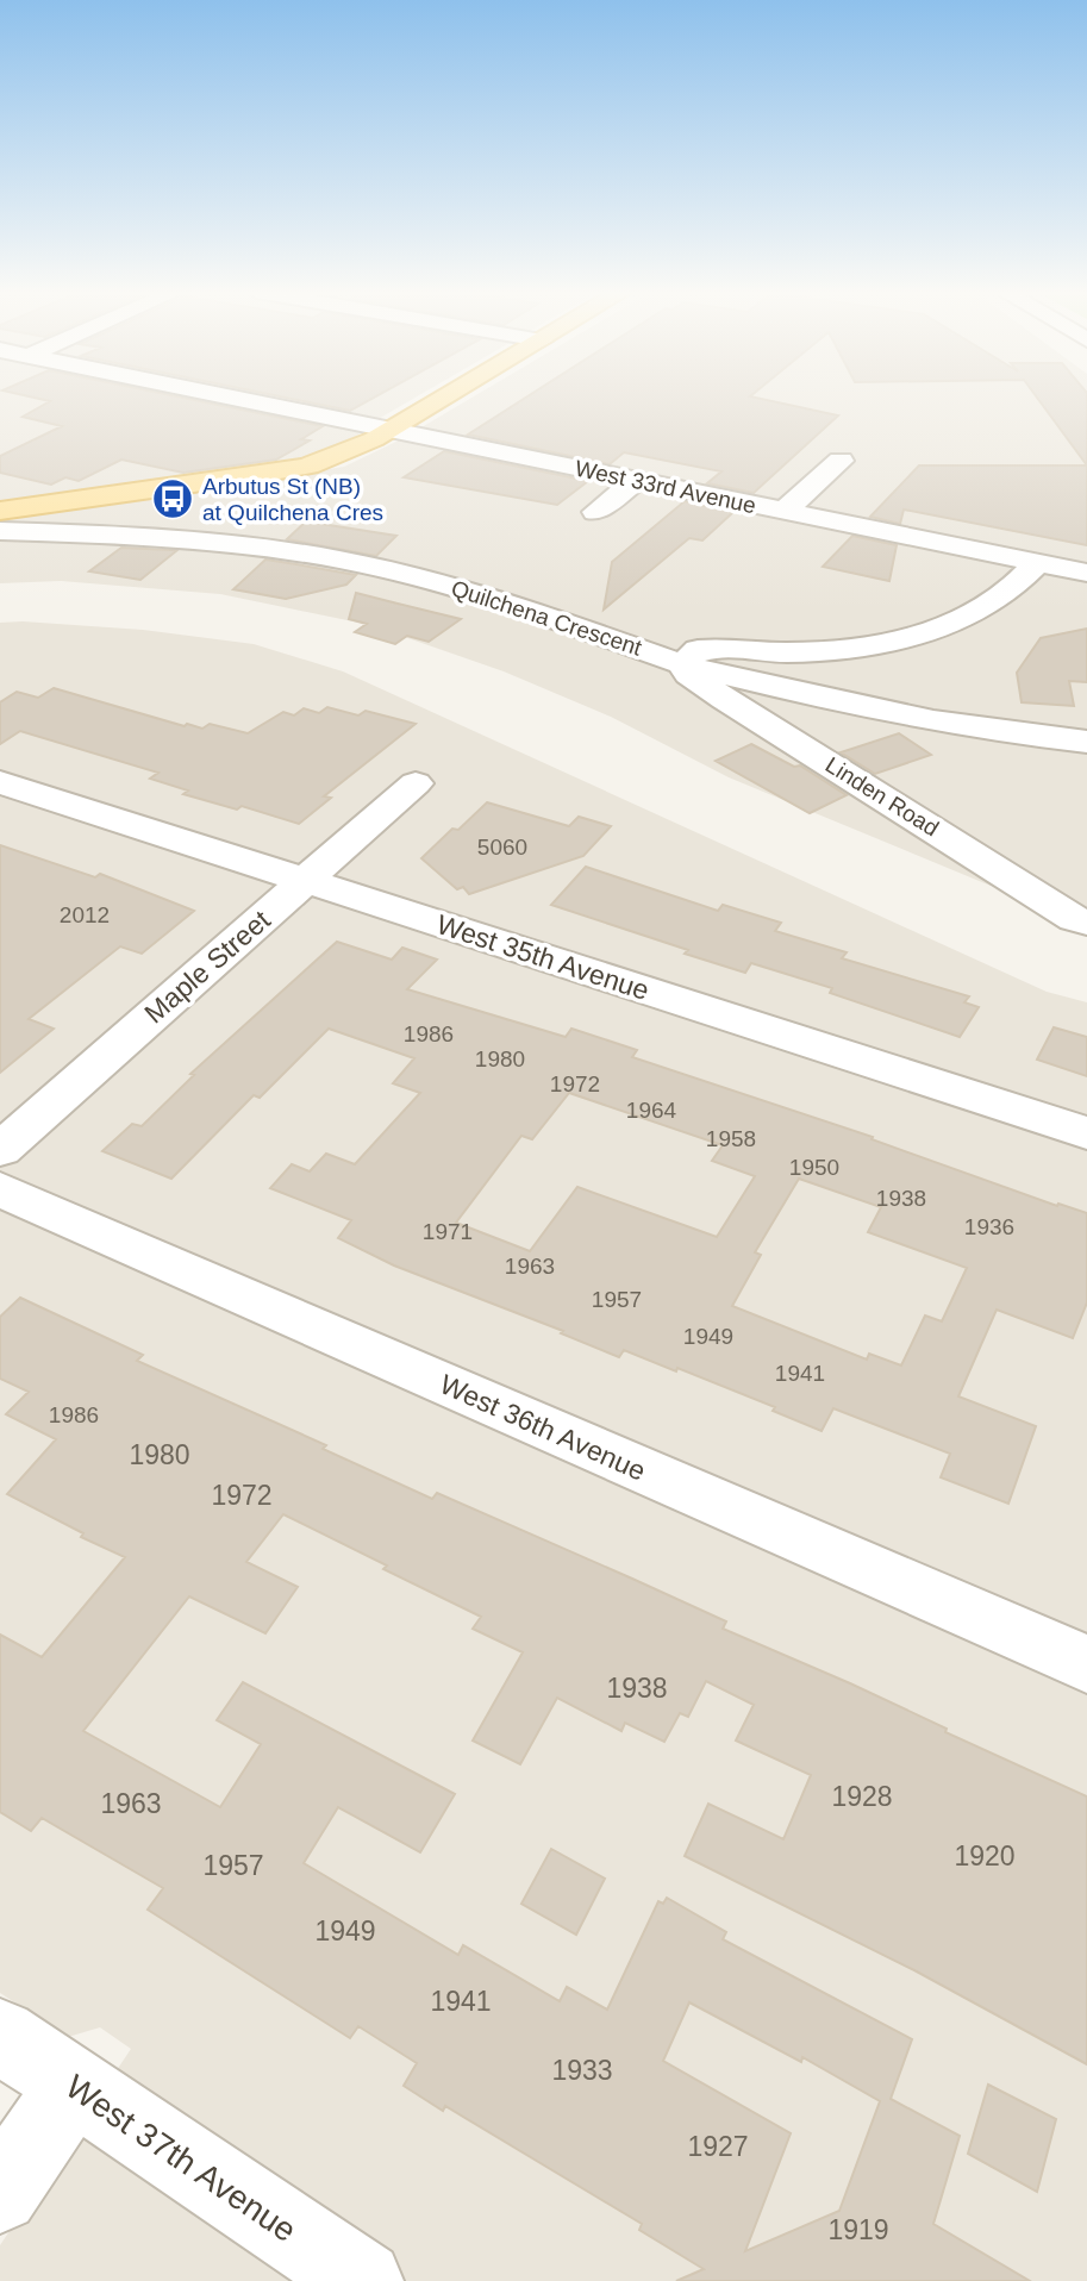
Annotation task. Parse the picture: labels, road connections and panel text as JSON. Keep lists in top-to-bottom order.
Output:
{
  "streets": {
    "street": [
      "West 33rd Avenue",
      "Quilchena Crescent",
      "Linden Road",
      "West 35th Avenue",
      "Maple Street",
      "West 36th Avenue",
      "West 37th Avenue"
    ]
  },
  "crossings": [
    ["Quilchena Crescent", "Linden Road"],
    ["West 35th Avenue", "Maple Street"]
  ],
  "places": {
    "bus stop": ["Arbutus St (NB) at Quilchena Cres"]
  },
  "house_numbers": [
    "5060",
    "2012",
    "1986",
    "1980",
    "1972",
    "1964",
    "1958",
    "1950",
    "1938",
    "1936",
    "1971",
    "1963",
    "1957",
    "1949",
    "1941",
    "1986",
    "1980",
    "1972",
    "1938",
    "1928",
    "1963",
    "1920",
    "1957",
    "1949",
    "1941",
    "1933",
    "1927",
    "1919"
  ]
}
